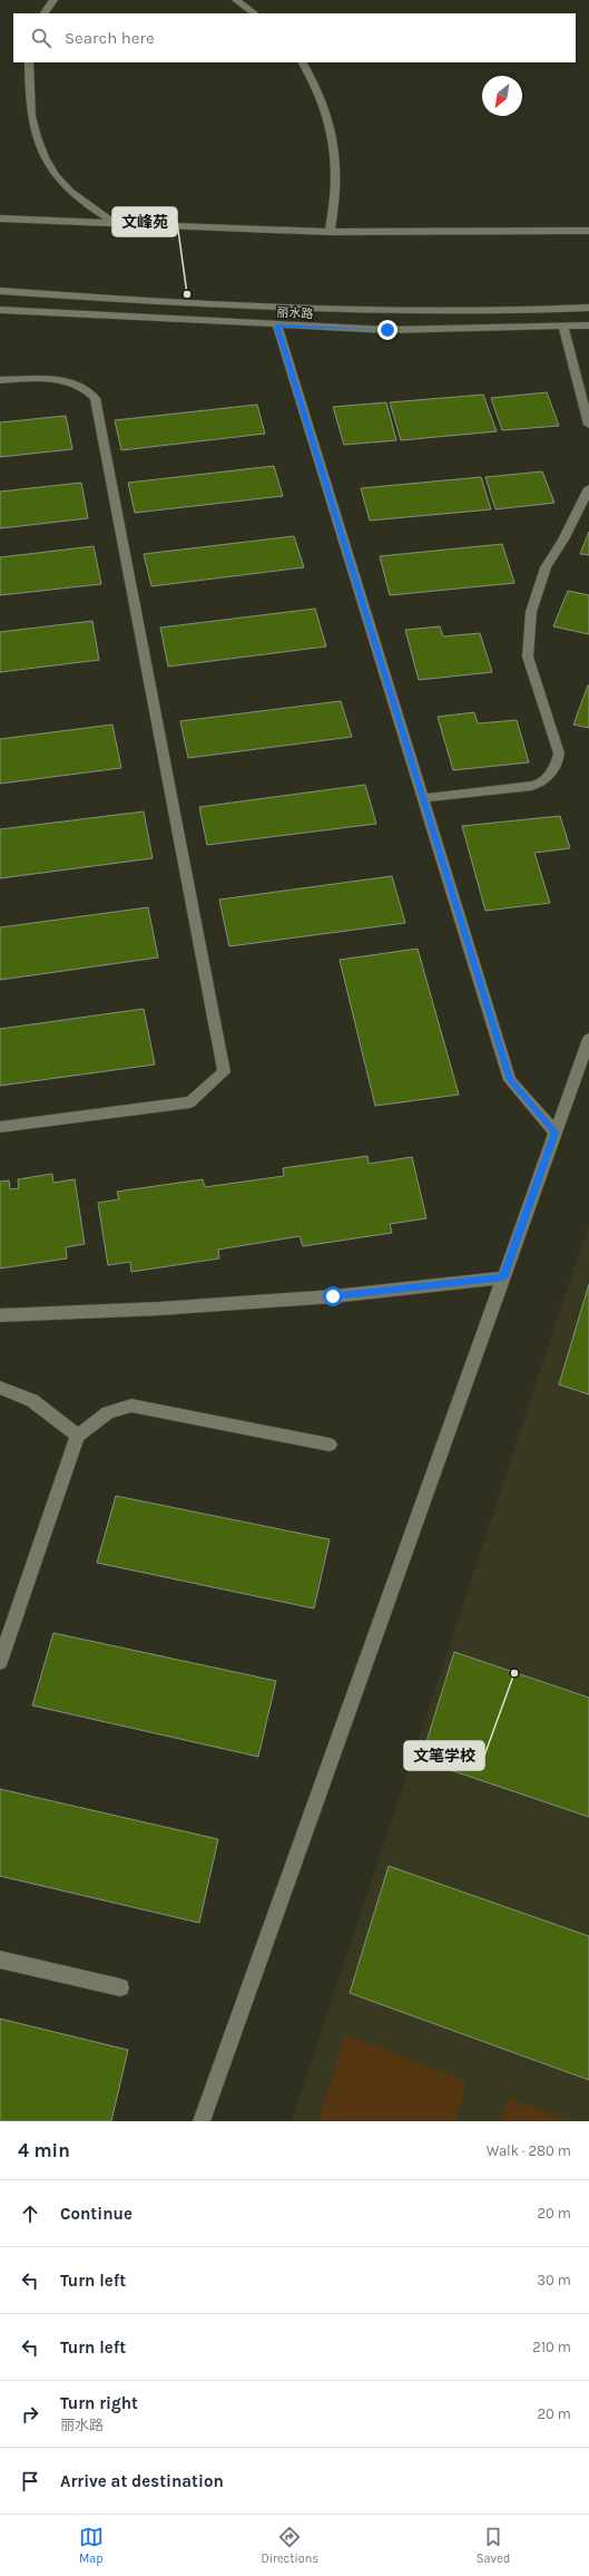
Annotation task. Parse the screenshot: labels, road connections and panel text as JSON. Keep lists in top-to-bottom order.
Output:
{
  "streets": {
    "street": ["丽水路"]
  },
  "places": ["文峰苑", "文笔学校"],
  "north": "bottom left",
  "page": {
    "search": "Search here",
    "heading": ["4 min", "Walk · 280 m"],
    "list": [
      ["Continue", "20 m"],
      ["Turn left", "30 m"],
      ["Turn left", "210 m"],
      ["Turn right", "丽水路", "20 m"],
      "Arrive at destination"
    ],
    "nav": ["Map", "Directions", "Saved"]
  }
}
